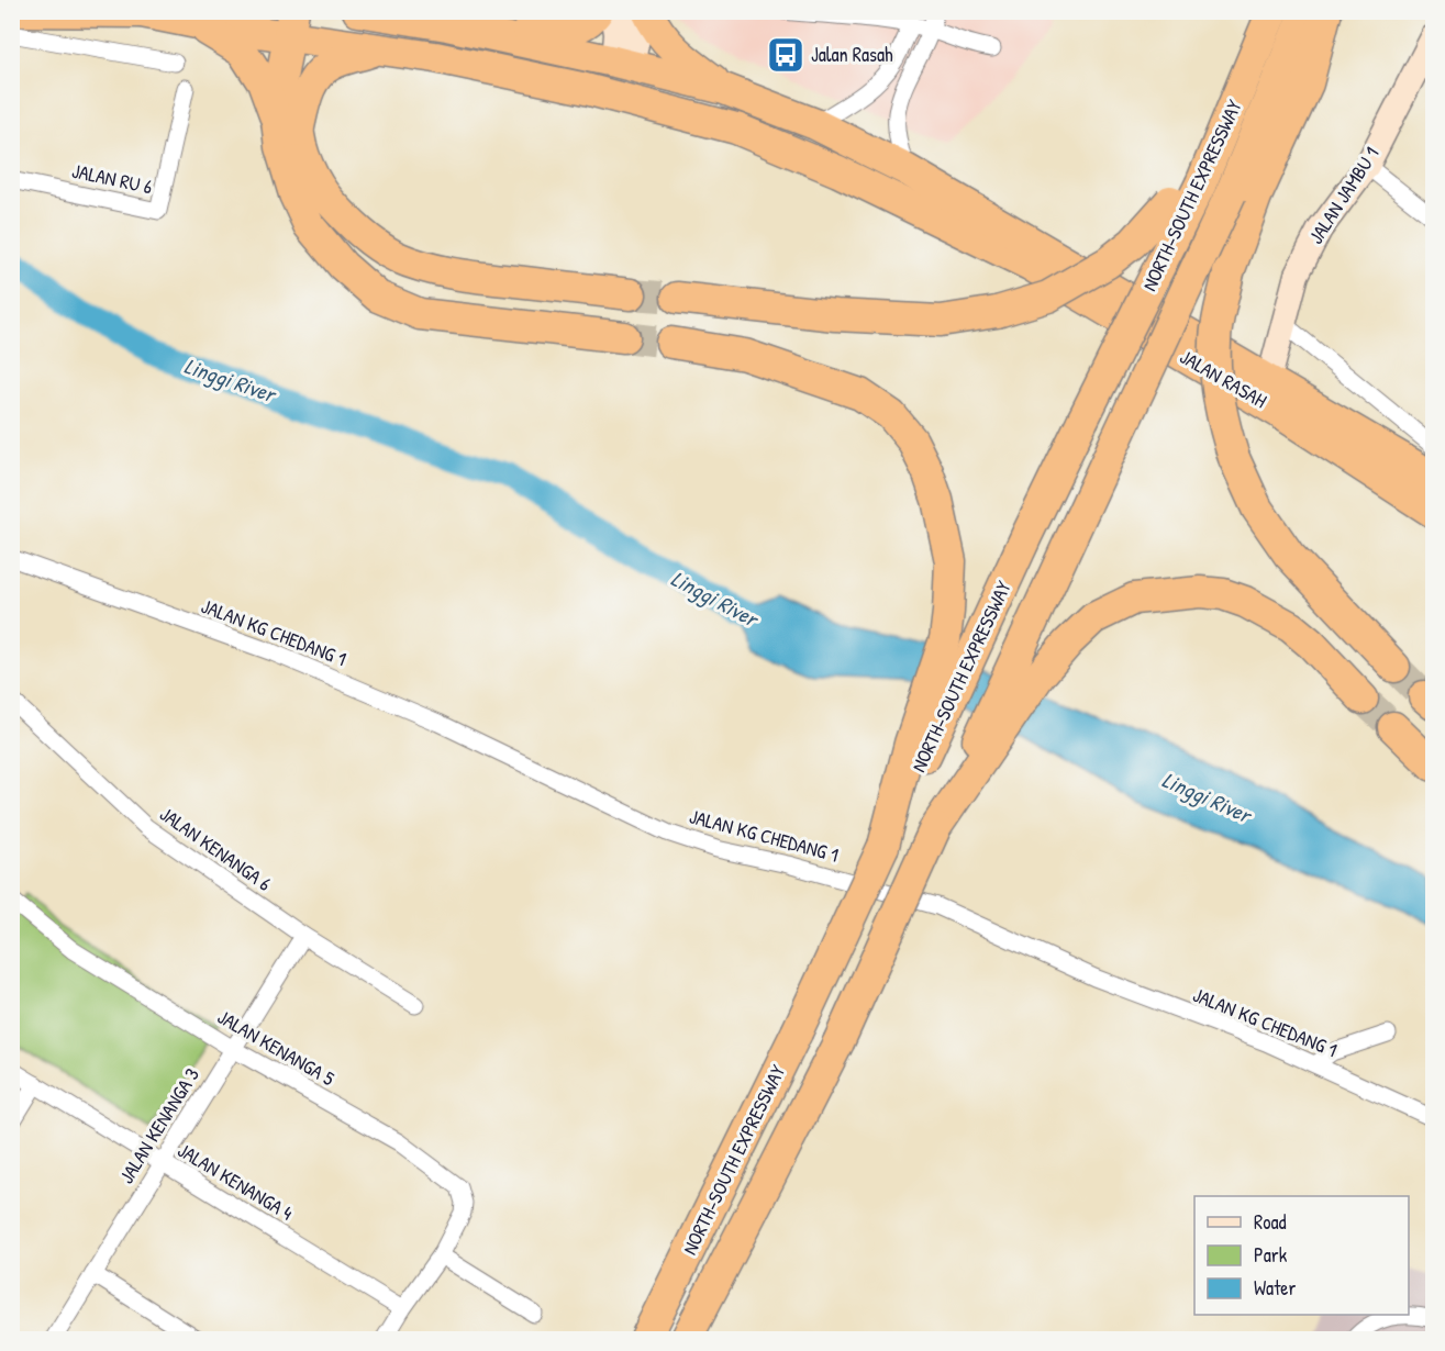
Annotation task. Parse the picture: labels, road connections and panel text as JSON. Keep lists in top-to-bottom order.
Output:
{
  "streets": {
    "highway": ["NORTH–SOUTH EXPRESSWAY", "JALAN RASAH"],
    "street": [
      "JALAN RU 6",
      "JALAN JAMBU 1",
      "JALAN KG CHEDANG 1",
      "JALAN KENANGA 6",
      "JALAN KENANGA 5",
      "JALAN KENANGA 3",
      "JALAN KENANGA 4"
    ]
  },
  "crossings": [
    ["JALAN JAMBU 1", "JALAN RASAH"],
    ["JALAN KENANGA 6", "JALAN KENANGA 3"],
    ["JALAN KENANGA 5", "JALAN KENANGA 3"],
    ["JALAN KENANGA 5", "JALAN KENANGA 4"],
    ["JALAN KENANGA 3", "JALAN KENANGA 4"]
  ],
  "water": ["Linggi River"],
  "places": {
    "bus stop": ["Jalan Rasah"]
  },
  "legend": ["Road", "Park", "Water"]
}
